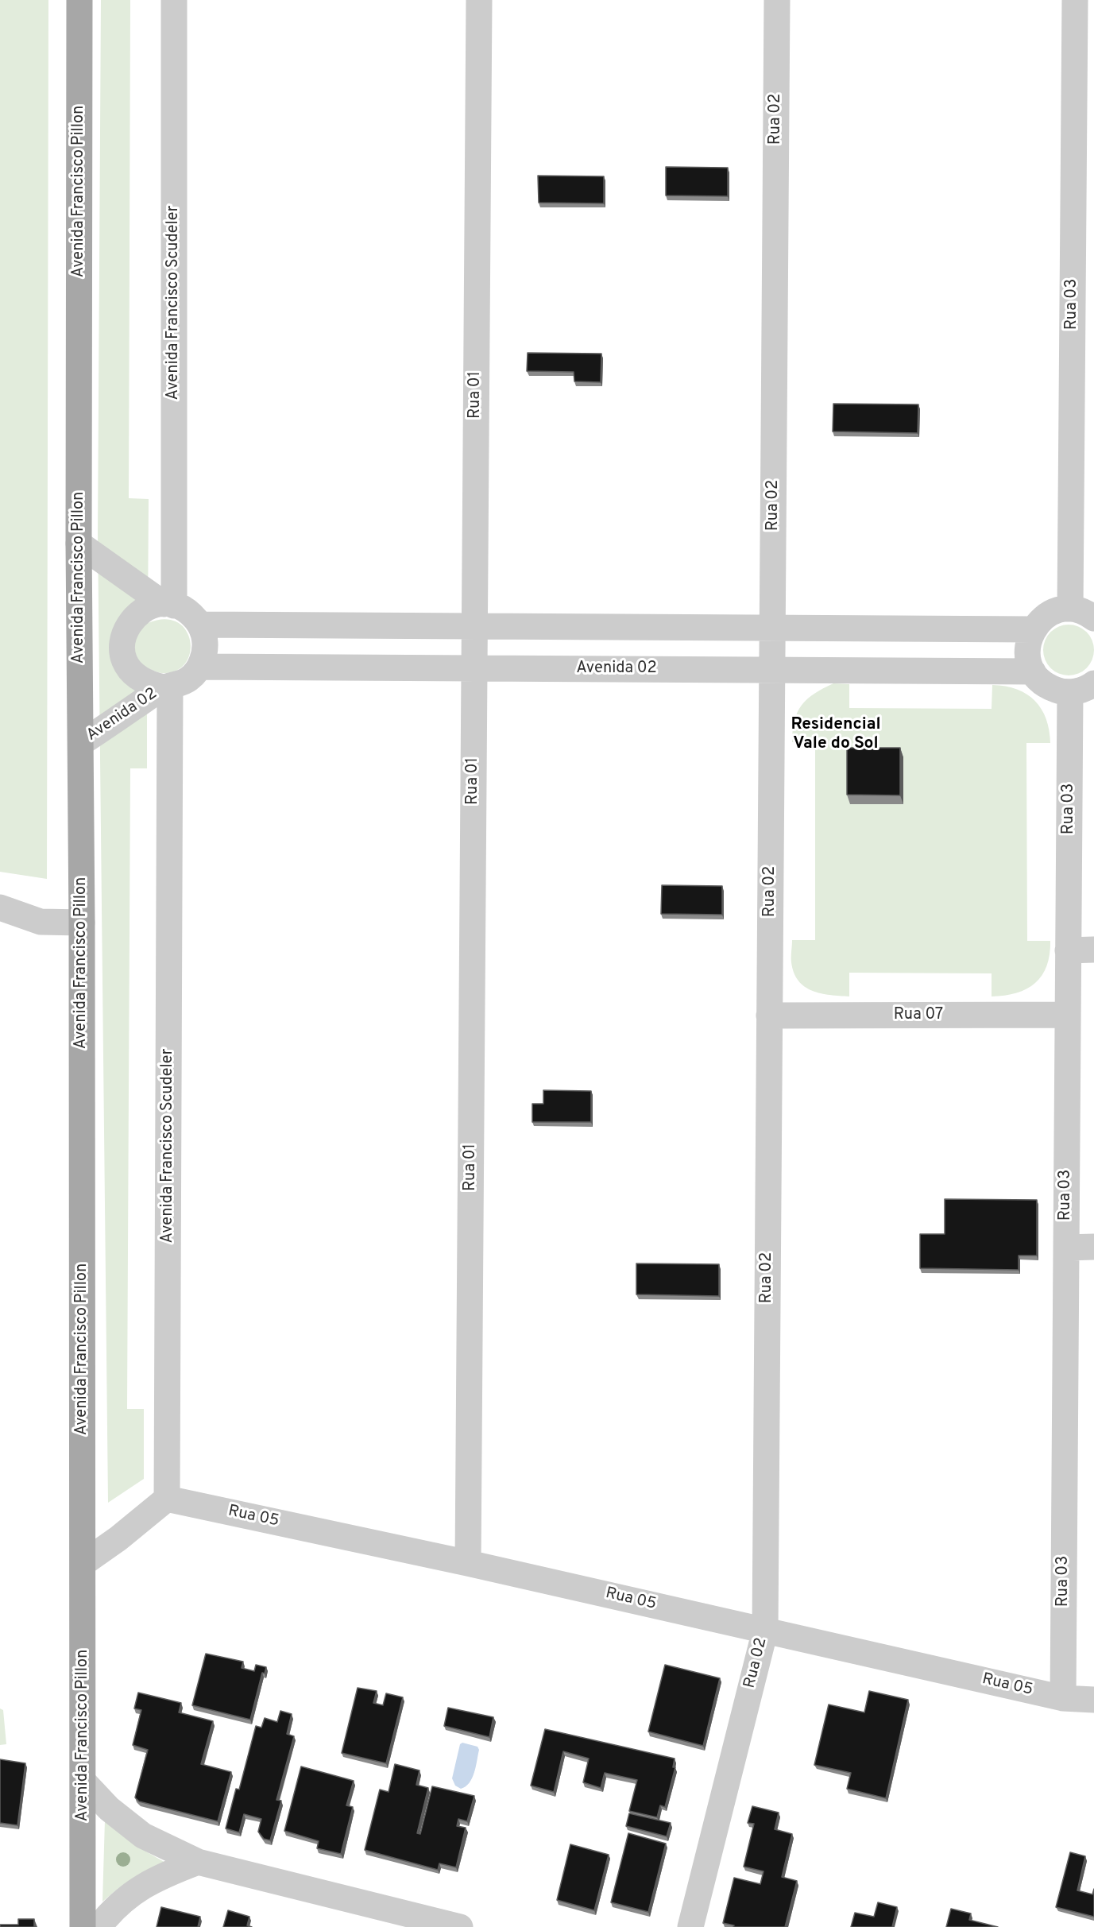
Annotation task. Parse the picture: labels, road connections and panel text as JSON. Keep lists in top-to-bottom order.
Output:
{
  "streets": {
    "main road": ["Avenida Francisco Pillon"],
    "street": [
      "Rua 02",
      "Avenida Francisco Scudeler",
      "Rua 03",
      "Rua 01",
      "Avenida 02",
      "Rua 07",
      "Rua 05"
    ]
  },
  "crossings": [
    ["Rua 02", "Avenida 02"],
    ["Rua 02", "Rua 07"],
    ["Rua 02", "Rua 05"],
    ["Avenida Francisco Pillon", "Avenida 02"],
    ["Avenida Francisco Scudeler", "Avenida 02"],
    ["Avenida Francisco Scudeler", "Rua 05"],
    ["Rua 03", "Rua 07"],
    ["Rua 03", "Rua 05"],
    ["Rua 01", "Avenida 02"],
    ["Rua 01", "Rua 05"]
  ],
  "districts": ["Residencial Vale do Sol"]
}
